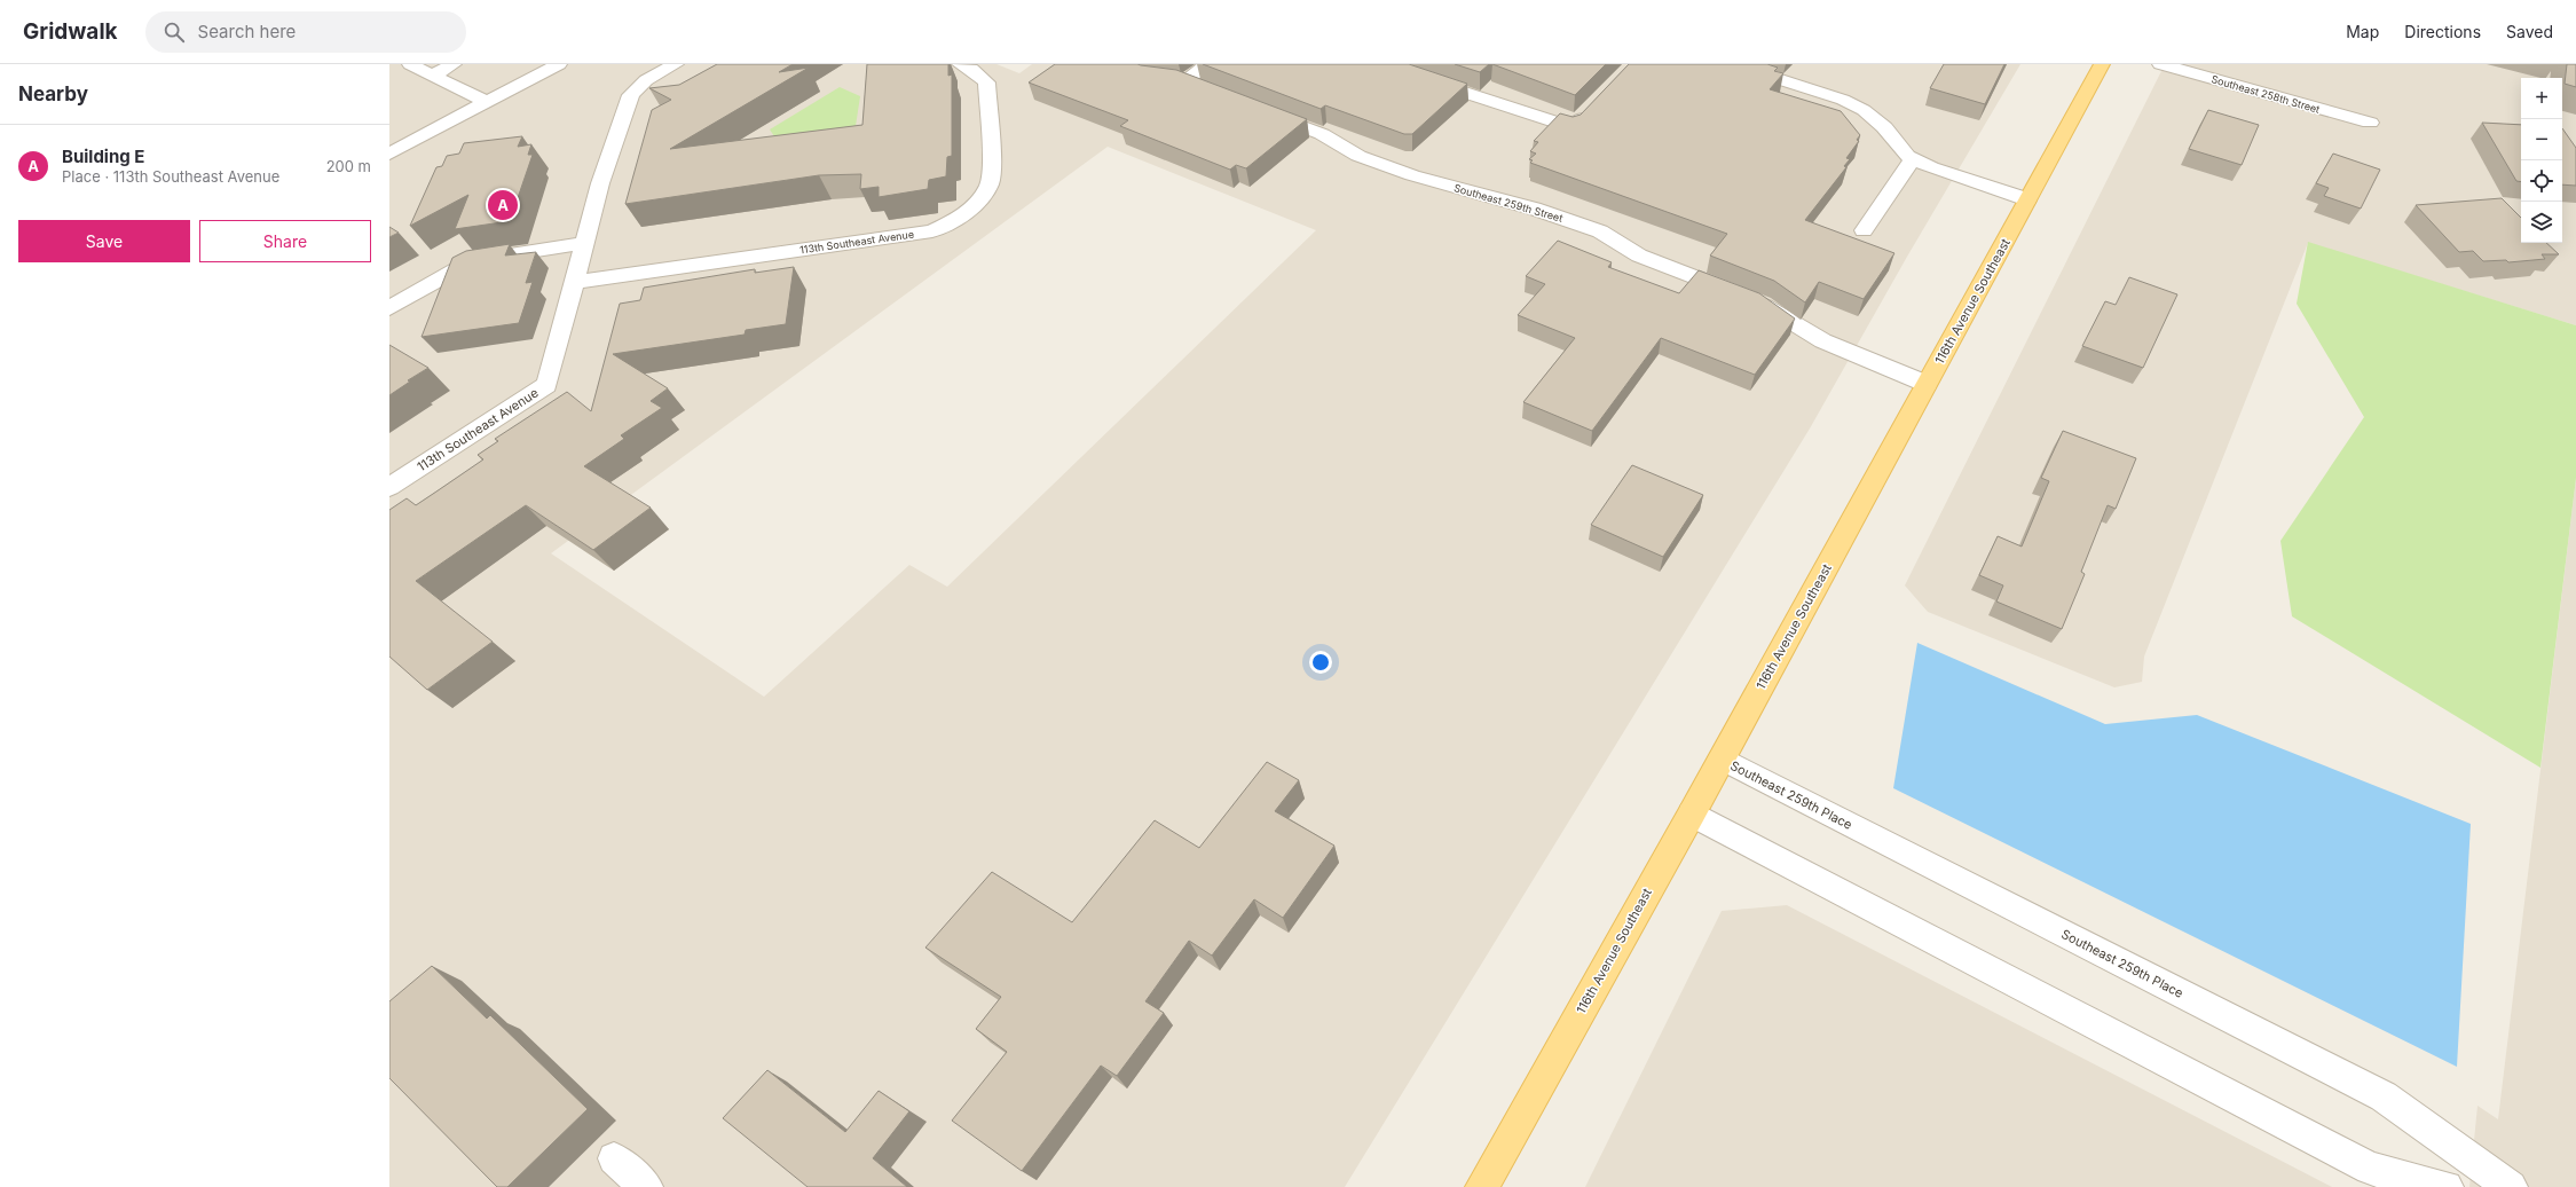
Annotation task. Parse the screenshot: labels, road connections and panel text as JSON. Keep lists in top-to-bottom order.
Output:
{
  "streets": {
    "main road": ["116th Avenue Southeast"],
    "street": [
      "Southeast 258th Street",
      "Southeast 259th Street",
      "113th Southeast Avenue",
      "Southeast 259th Place"
    ]
  },
  "crossings": [
    ["Southeast 259th Street", "116th Avenue Southeast"],
    ["116th Avenue Southeast", "Southeast 259th Place"]
  ],
  "page": {
    "header": "Gridwalk",
    "search": "Search here",
    "nav": ["Map", "Directions", "Saved"],
    "heading": "Nearby",
    "map_buttons": ["+", "−"],
    "list": [
      {
        "mark": "A",
        "name": "Building E",
        "note": "Place · 113th Southeast Avenue",
        "value": "200 m"
      }
    ],
    "pins": "A",
    "buttons": ["Save", "Share"]
  }
}
